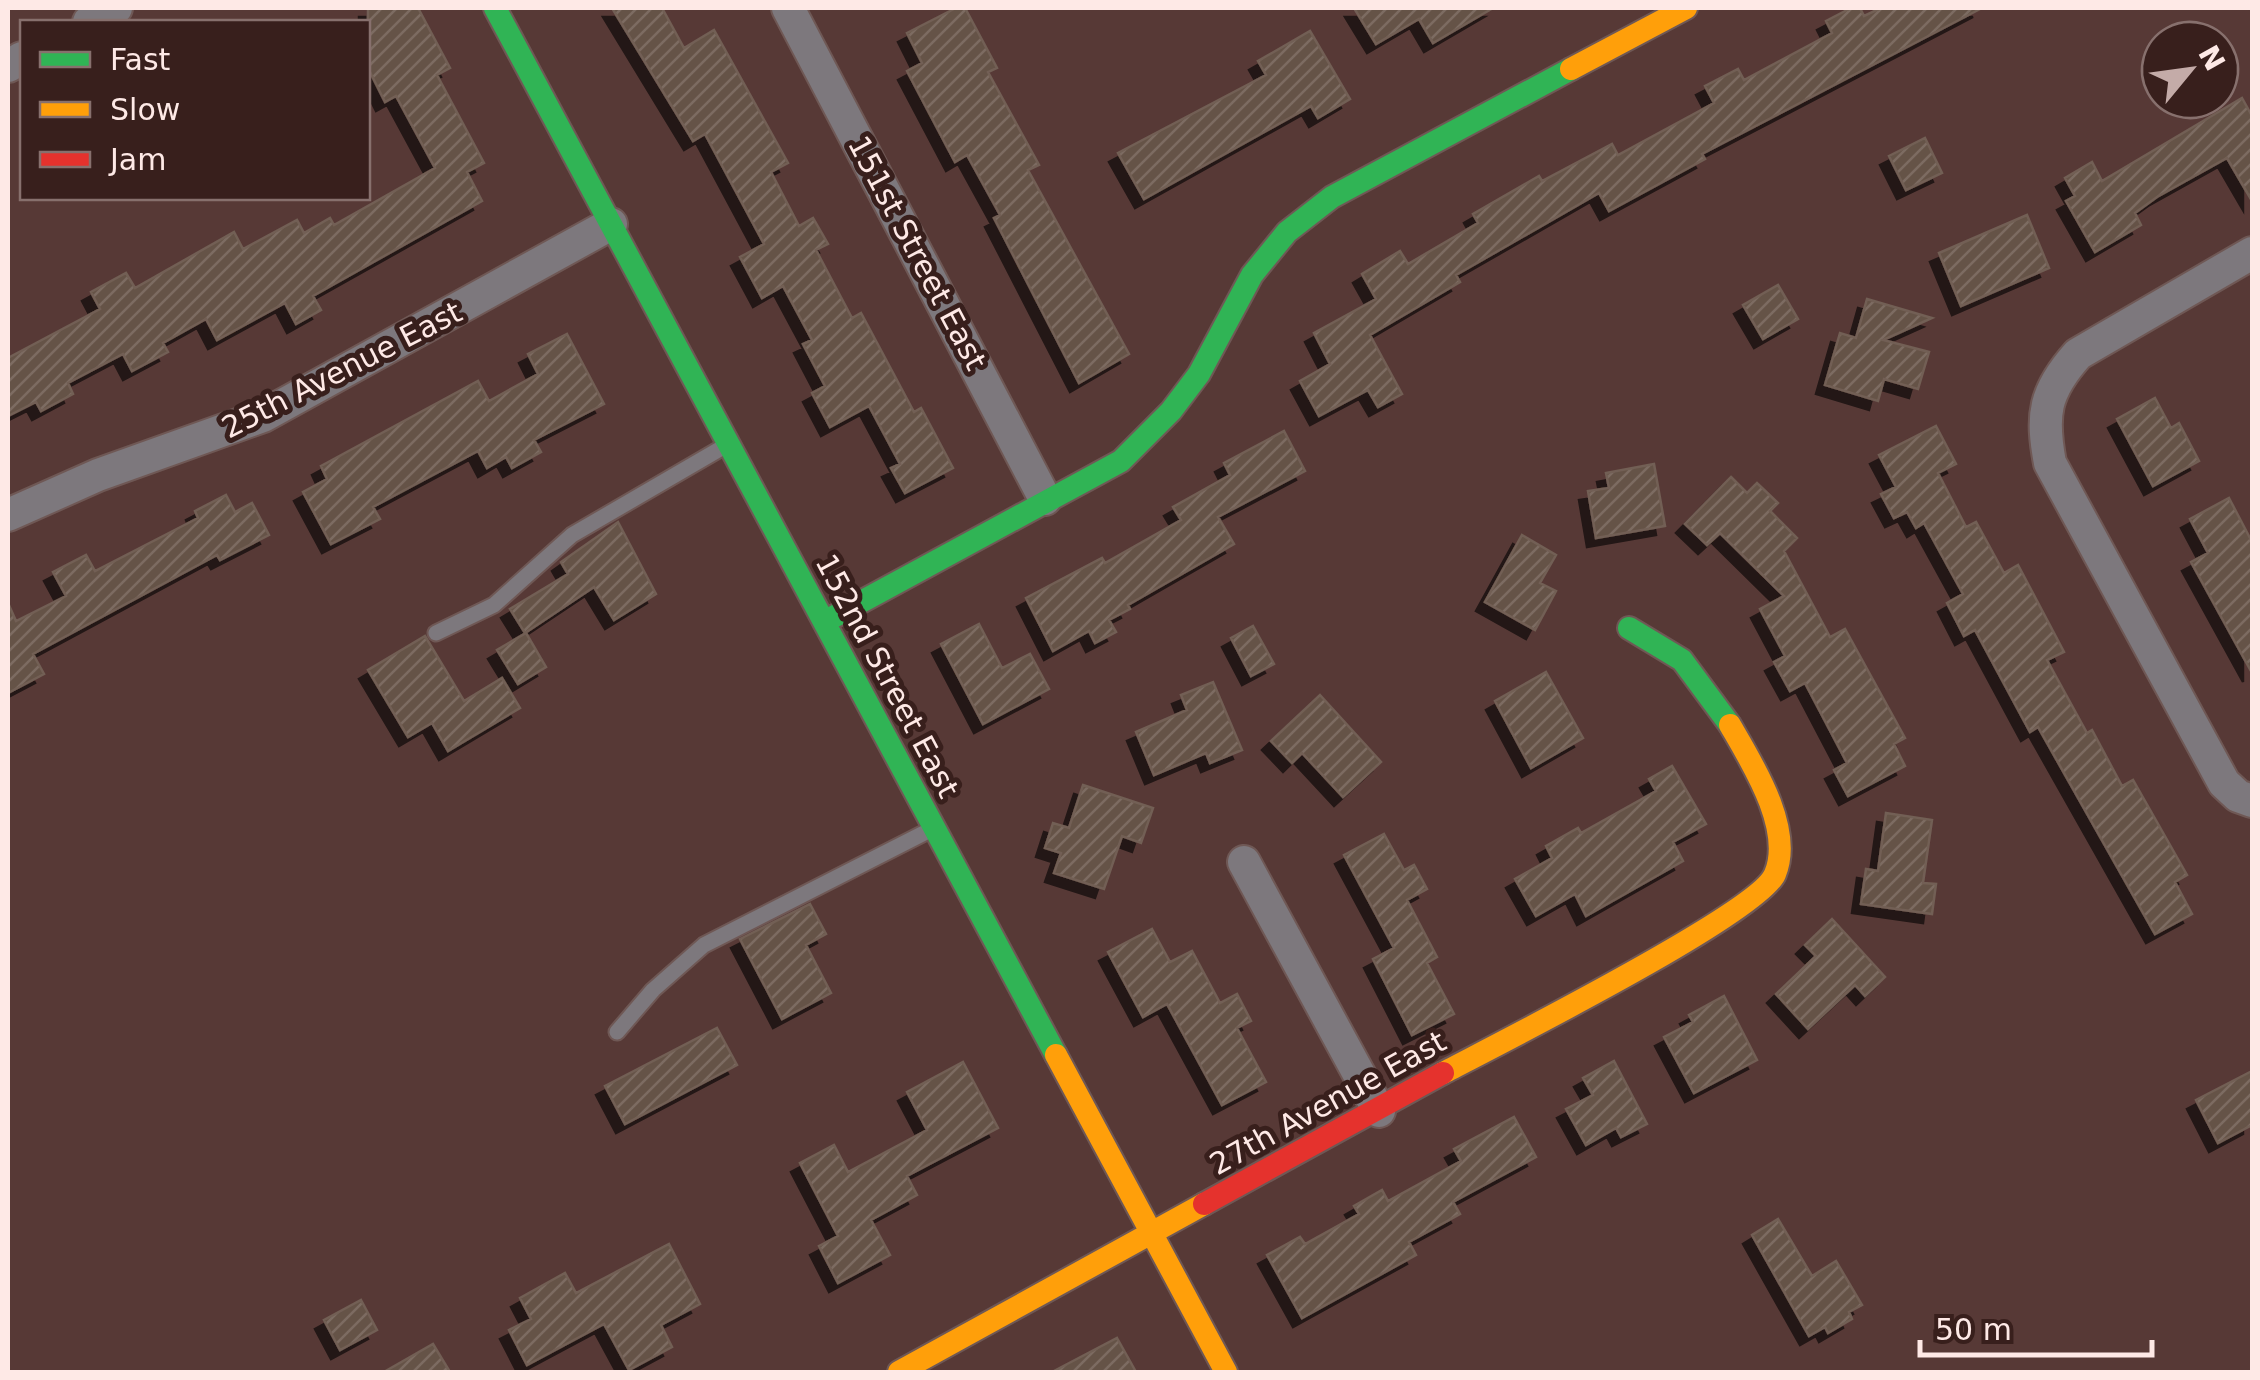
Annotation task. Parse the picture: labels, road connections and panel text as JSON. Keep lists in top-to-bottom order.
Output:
{
  "streets": {
    "street": [
      "151st Street East",
      "25th Avenue East",
      "152nd Street East",
      "27th Avenue East"
    ]
  },
  "crossings": [
    ["25th Avenue East", "152nd Street East"],
    ["152nd Street East", "27th Avenue East"]
  ],
  "legend": ["Fast", "Slow", "Jam"],
  "scale_bar": "50 m",
  "north": "top right"
}
